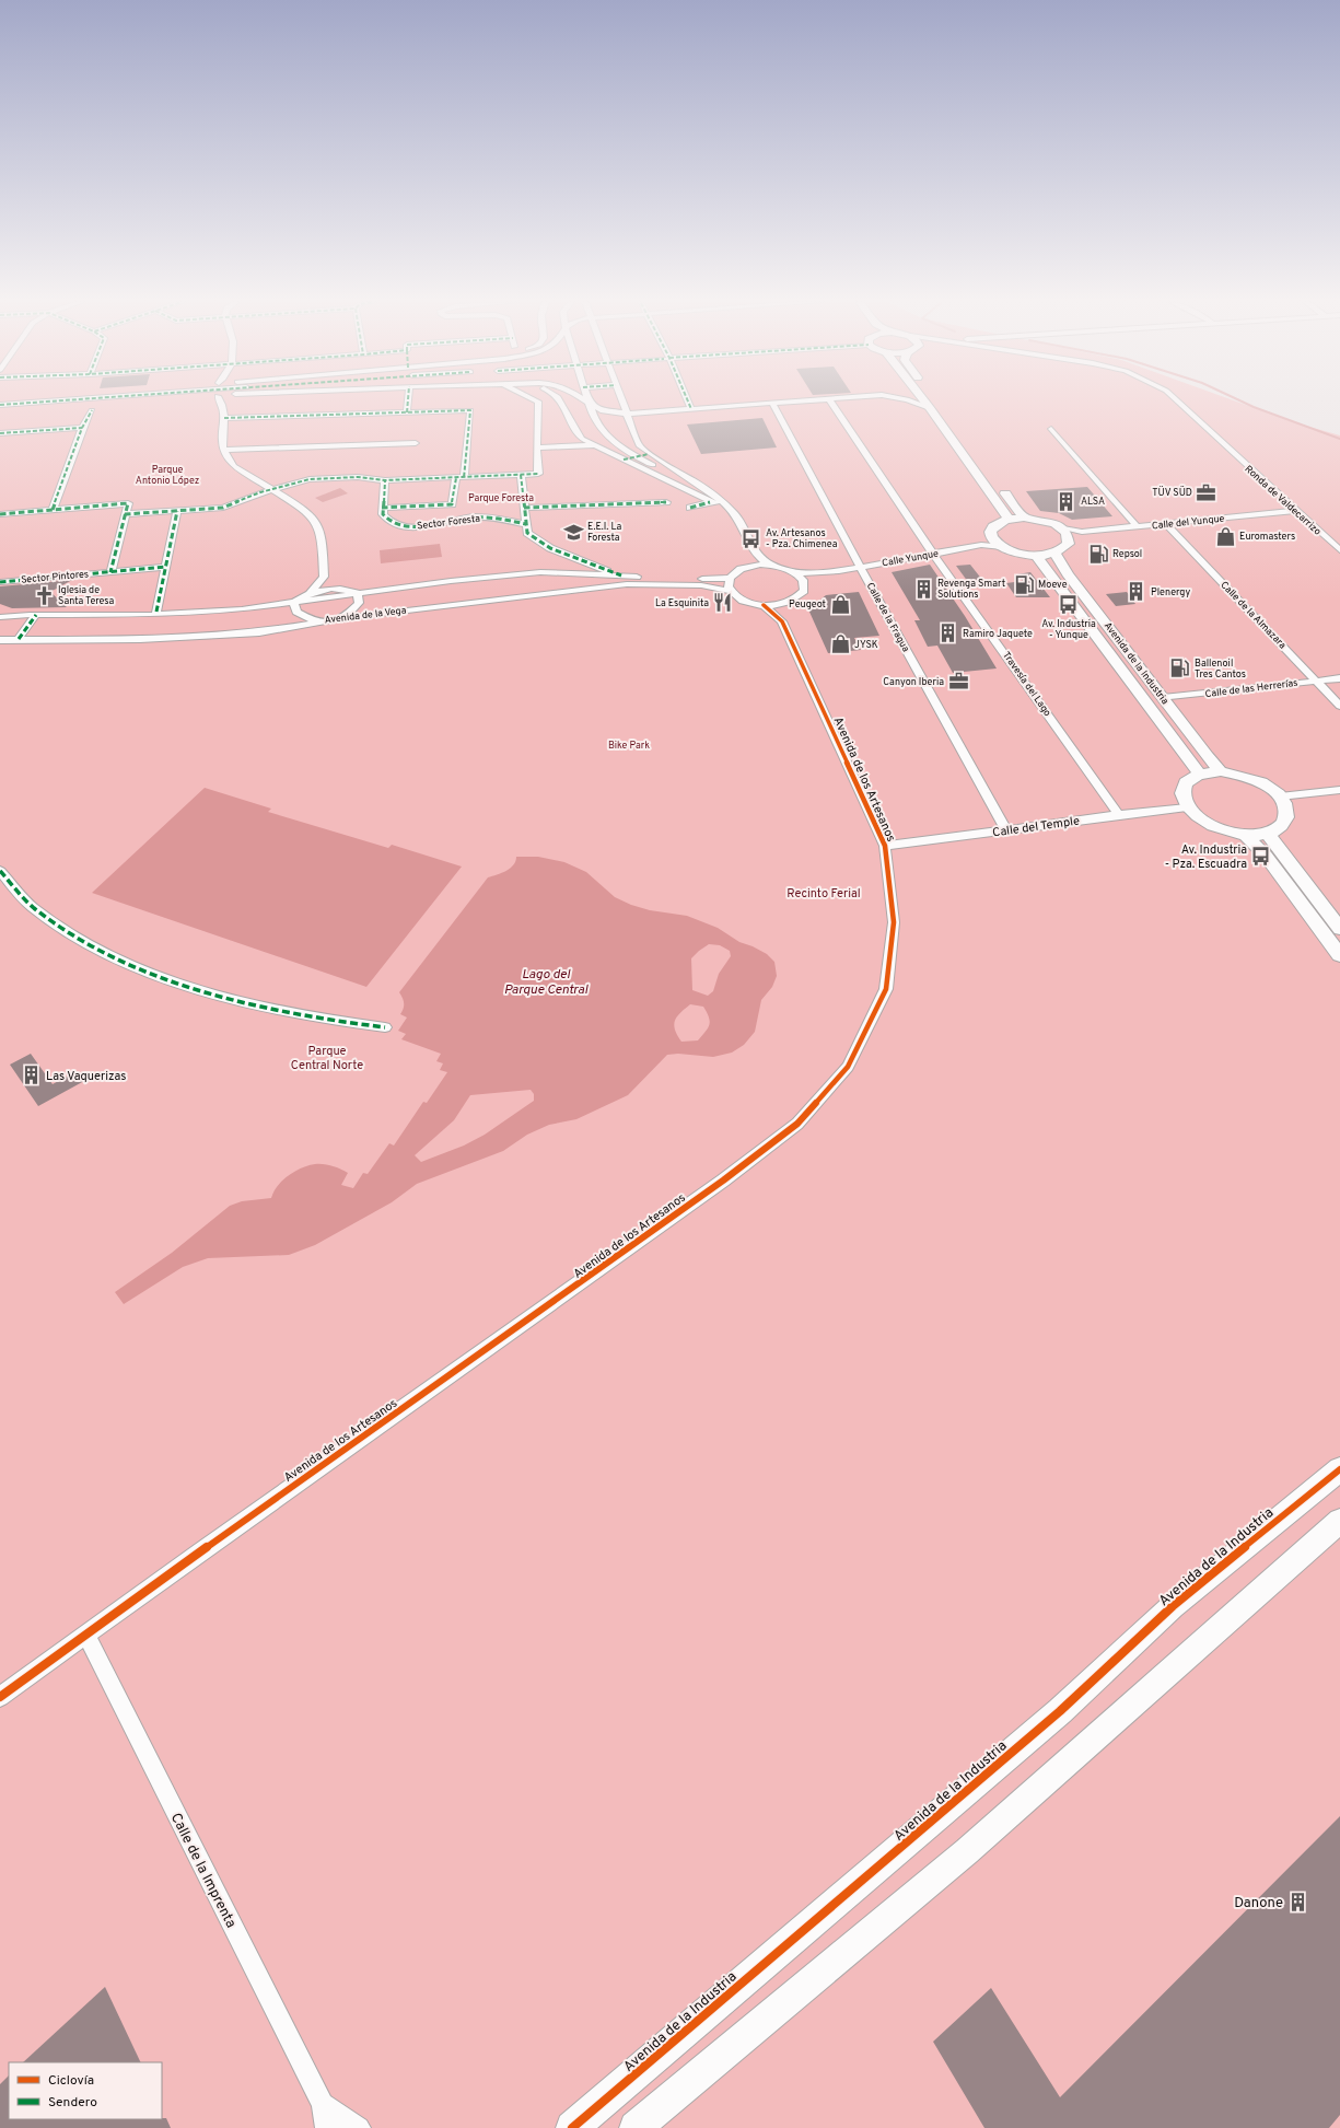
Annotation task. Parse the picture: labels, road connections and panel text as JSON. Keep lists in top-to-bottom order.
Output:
{
  "streets": {
    "street": [
      "Ronda de Valdecarrizo",
      "Sector Foresta",
      "Calle del Yunque",
      "Calle Yunque",
      "Sector Pintores",
      "Avenida de la Vega",
      "Calle de la Almazara",
      "Calle de la Fragua",
      "Avenida de la Industria",
      "Travesía del Lago",
      "Calle de las Herrerías",
      "Avenida de los Artesanos",
      "Calle del Temple",
      "Calle de la Imprenta"
    ]
  },
  "crossings": [
    ["Ronda de Valdecarrizo", "Calle del Yunque"],
    ["Calle del Yunque", "Calle de la Almazara"],
    ["Calle Yunque", "Calle de la Fragua"],
    ["Calle Yunque", "Travesía del Lago"],
    ["Calle de la Almazara", "Calle de las Herrerías"],
    ["Calle de la Fragua", "Calle del Temple"],
    ["Avenida de la Industria", "Calle de las Herrerías"],
    ["Avenida de la Industria", "Calle del Temple"],
    ["Travesía del Lago", "Calle del Temple"],
    ["Avenida de los Artesanos", "Calle del Temple"],
    ["Avenida de los Artesanos", "Calle de la Imprenta"]
  ],
  "water": ["Lago del Parque Central"],
  "parks": [
    "Parque Antonio López",
    "Parque Foresta",
    "Bike Park",
    "Recinto Ferial",
    "Parque Central Norte"
  ],
  "places": {
    "office": ["TÜV SÜD", "Canyon Iberia"],
    "building": [
      "ALSA",
      "Revenga Smart Solutions",
      "Plenergy",
      "Ramiro Jaquete",
      "Las Vaquerizas",
      "Danone"
    ],
    "school or university": ["E.E.I. La Foresta"],
    "shop": ["Euromasters", "Peugeot", "JYSK"],
    "bus stop": ["Av. Artesanos - Pza. Chimenea", "Av. Industria - Yunque", "Av. Industria - Pza. Escuadra"],
    "fuel station": ["Repsol", "Moeve", "Ballenoil Tres Cantos"],
    "church": ["Iglesia de Santa Teresa"],
    "restaurant": ["La Esquinita"]
  },
  "legend": ["Ciclovía", "Sendero"]
}
